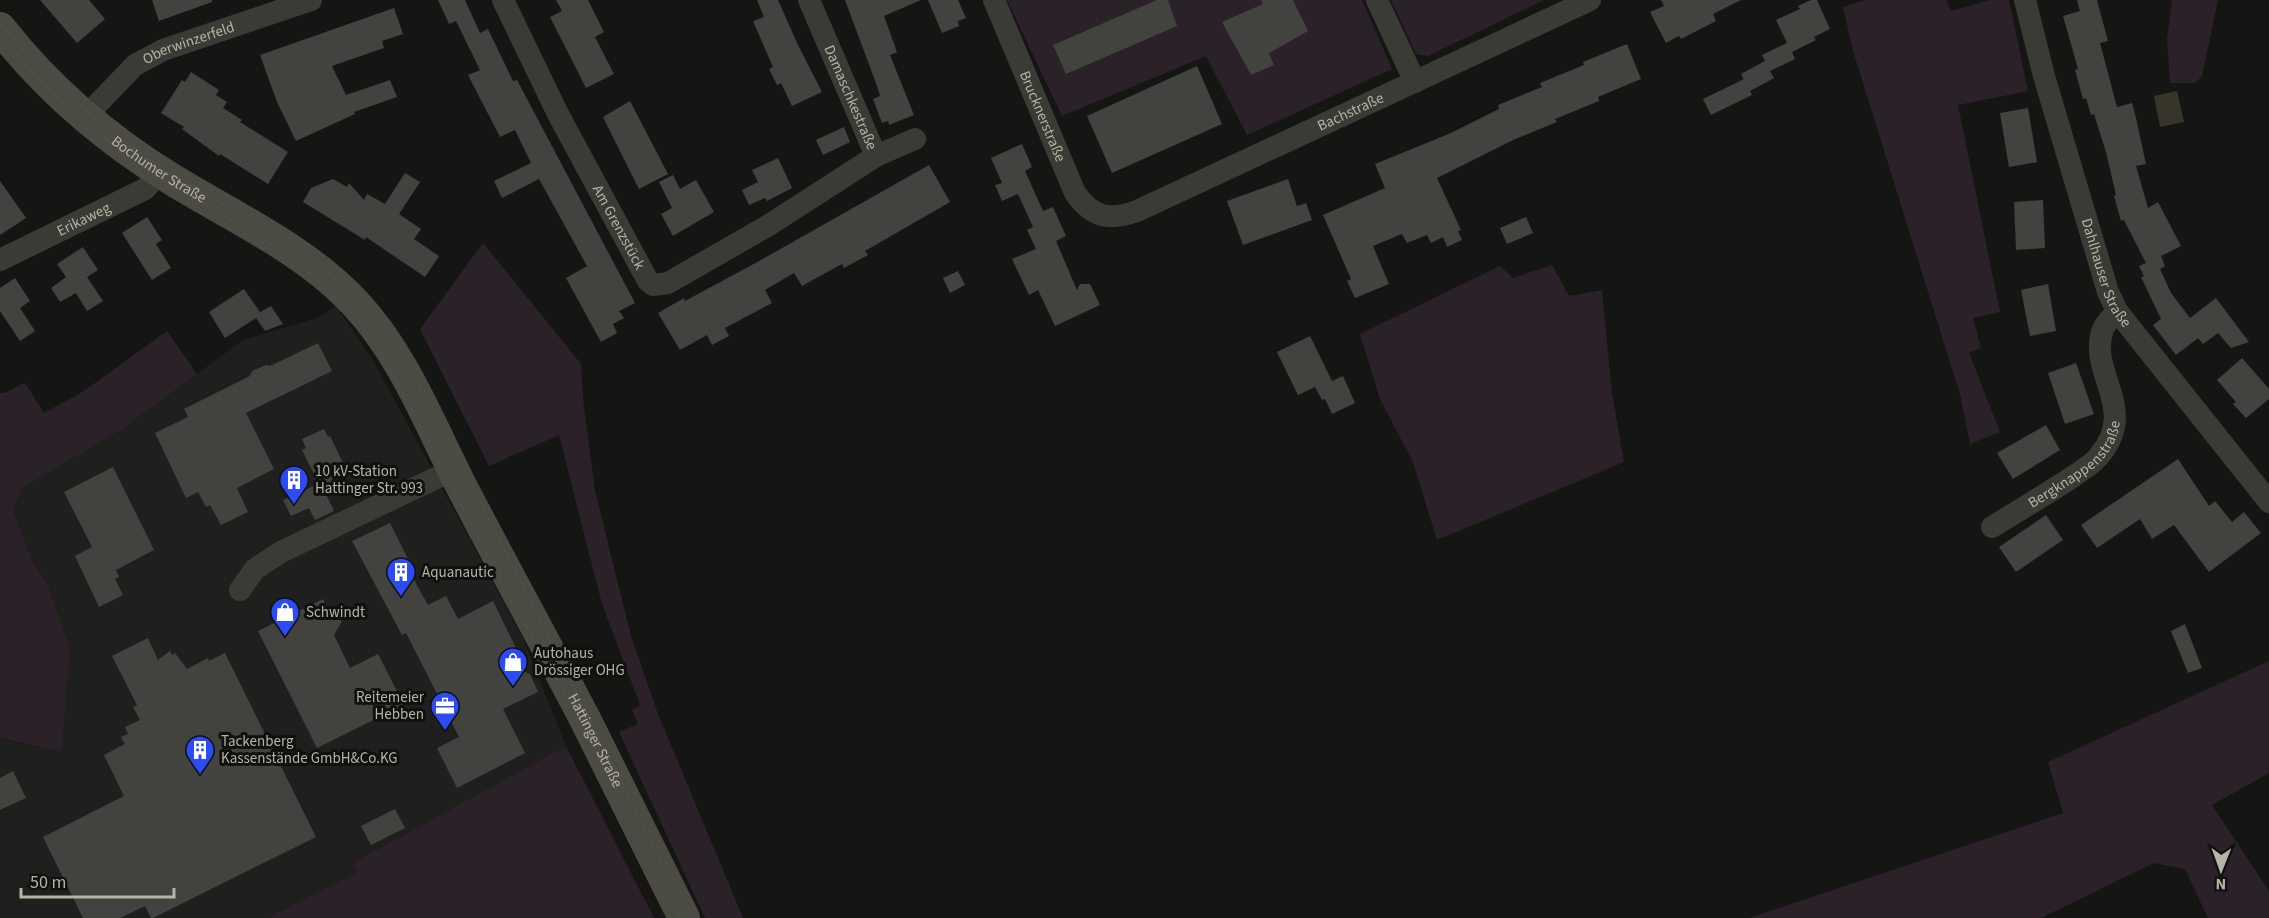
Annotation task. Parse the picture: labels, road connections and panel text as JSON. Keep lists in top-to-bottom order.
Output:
{
  "streets": {
    "street": [
      "Oberwinzerfeld",
      "Damaschkestraße",
      "Bachstraße",
      "Brucknerstraße",
      "Bochumer Straße",
      "Erikaweg",
      "Am Grenzstück",
      "Dahlhauser Straße",
      "Bergknappenstraße",
      "Hattinger Straße"
    ]
  },
  "crossings": [
    ["Oberwinzerfeld", "Bochumer Straße"],
    ["Damaschkestraße", "Am Grenzstück"],
    ["Bachstraße", "Brucknerstraße"],
    ["Bochumer Straße", "Erikaweg"],
    ["Bochumer Straße", "Hattinger Straße"],
    ["Dahlhauser Straße", "Bergknappenstraße"]
  ],
  "places": {
    "building": ["10 kV-Station Hattinger Str. 993", "Aquanautic", "Tackenberg Kassenstände GmbH&Co.KG"],
    "shop": ["Schwindt", "Autohaus Drössiger OHG"],
    "office": ["Reitemeier Hebben"]
  },
  "scale_bar": "50 m",
  "north": "bottom"
}
